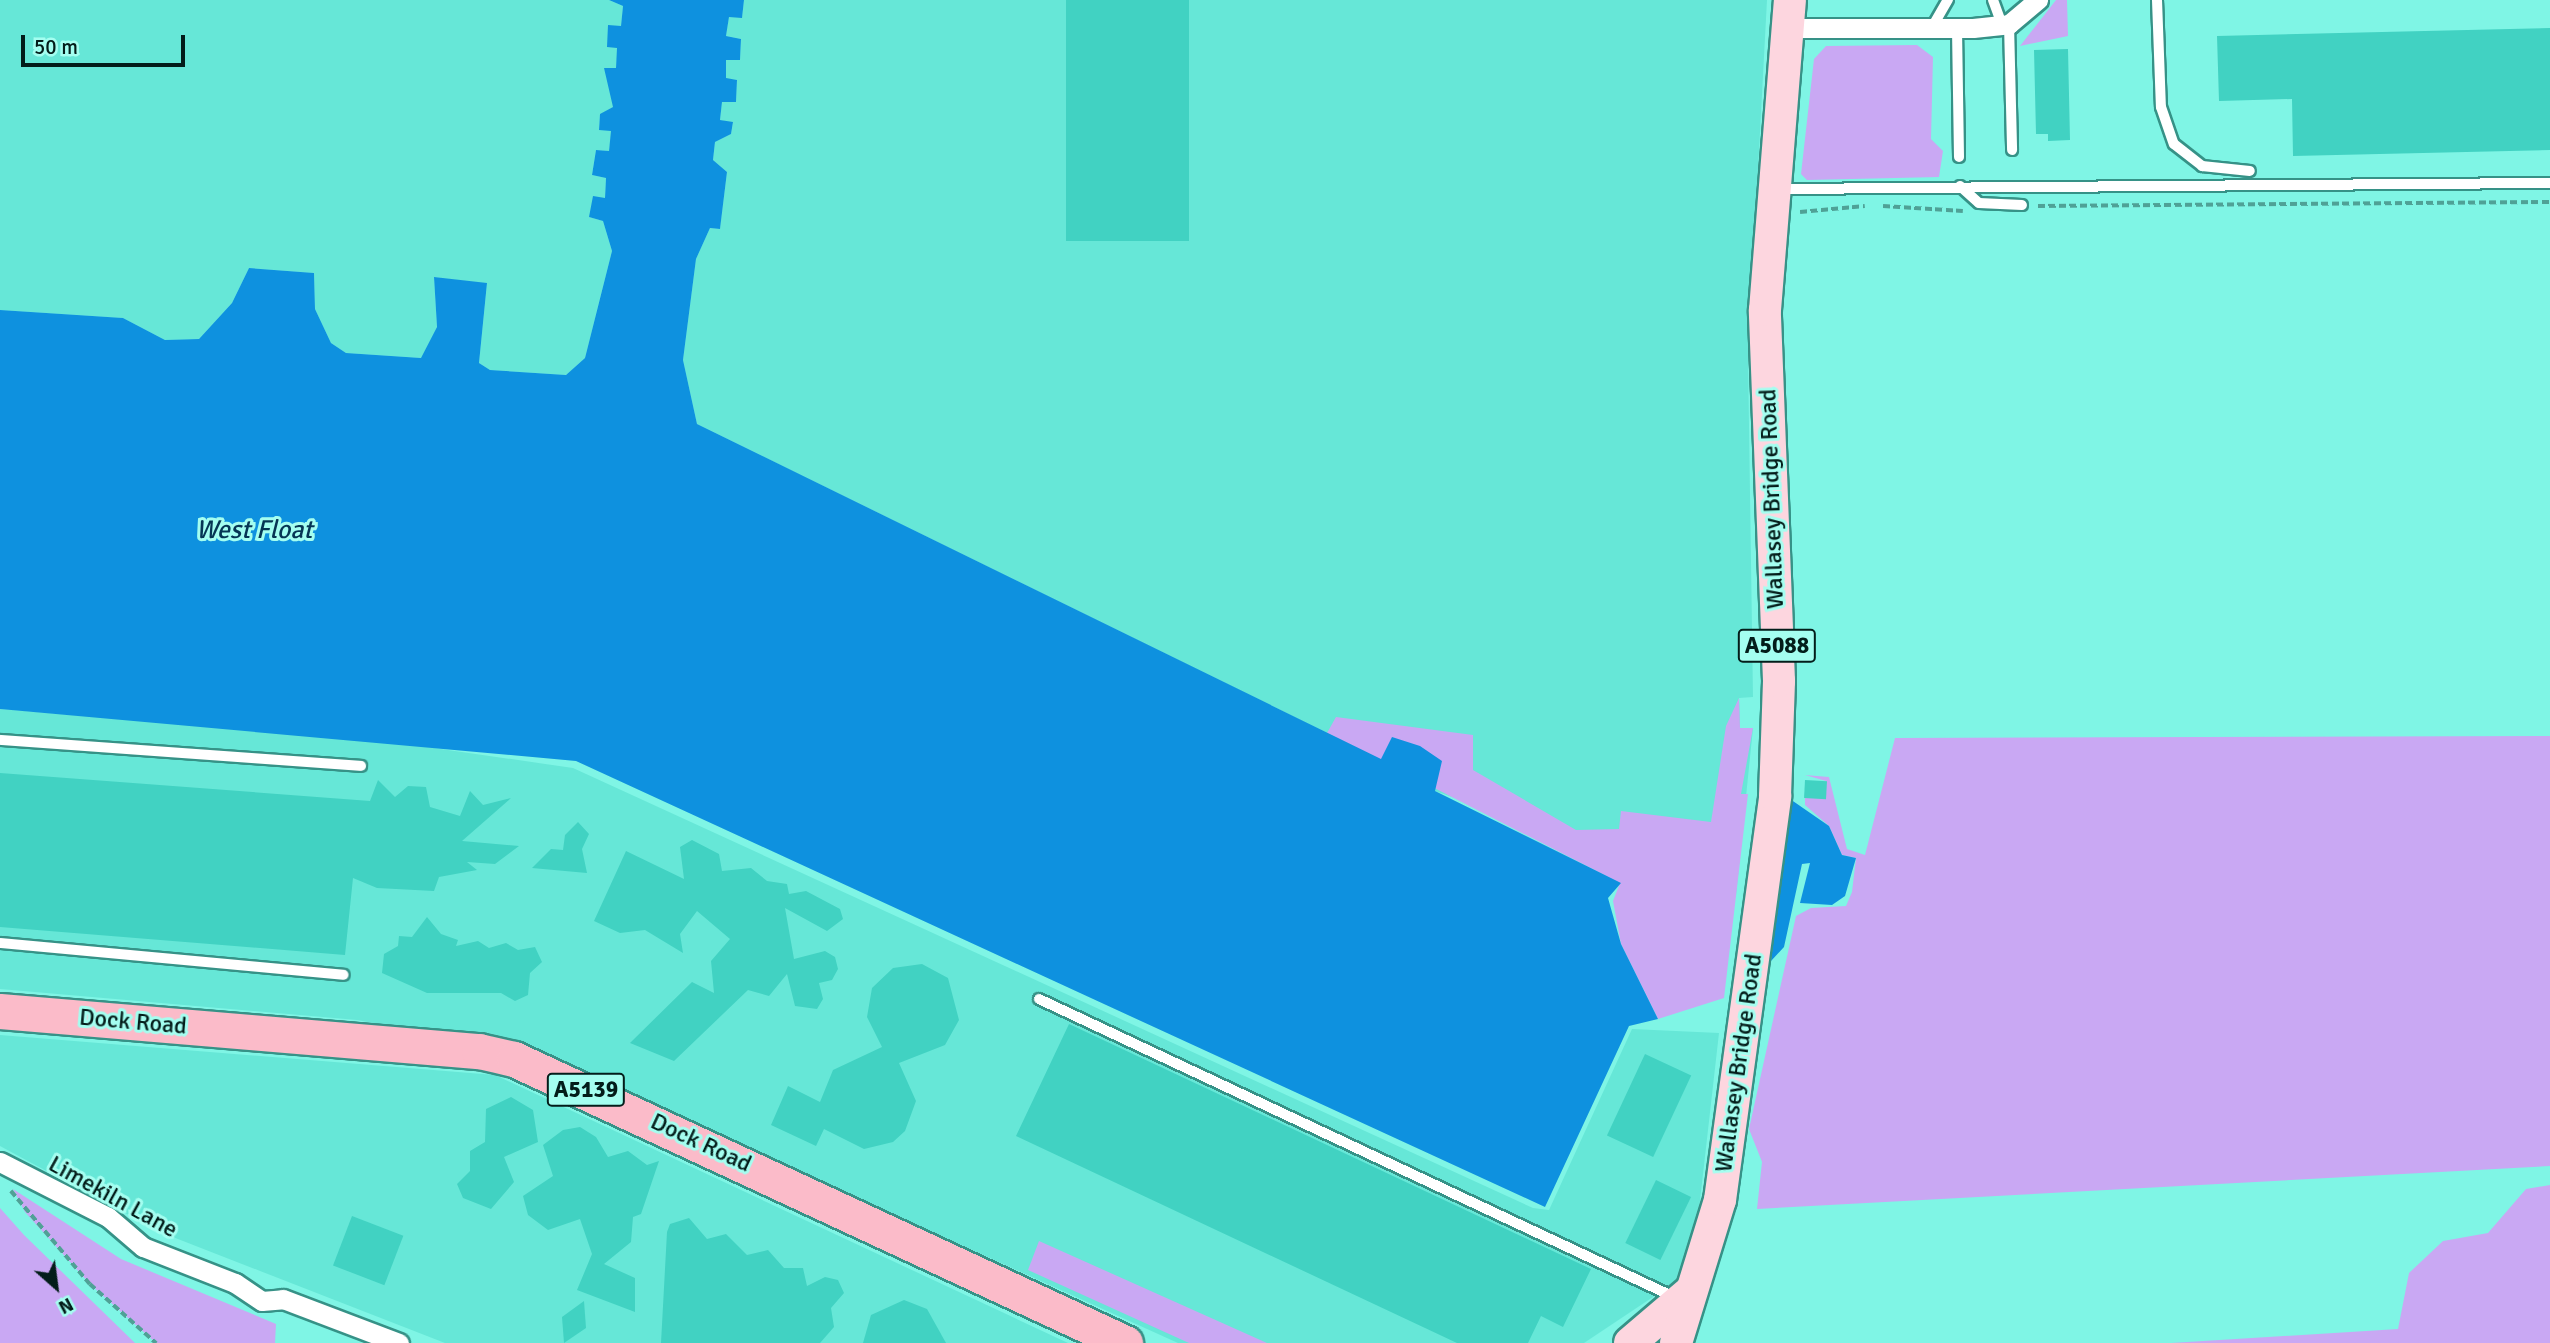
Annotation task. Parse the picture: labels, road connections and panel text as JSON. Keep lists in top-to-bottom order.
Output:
{
  "streets": {
    "highway": ["Dock Road", "A5139"],
    "main road": ["Wallasey Bridge Road", "A5088"],
    "street": ["Limekiln Lane"]
  },
  "crossings": [
    ["Wallasey Bridge Road", "A5088"]
  ],
  "water": ["West Float"],
  "scale_bar": "50 m",
  "north": "bottom right"
}
